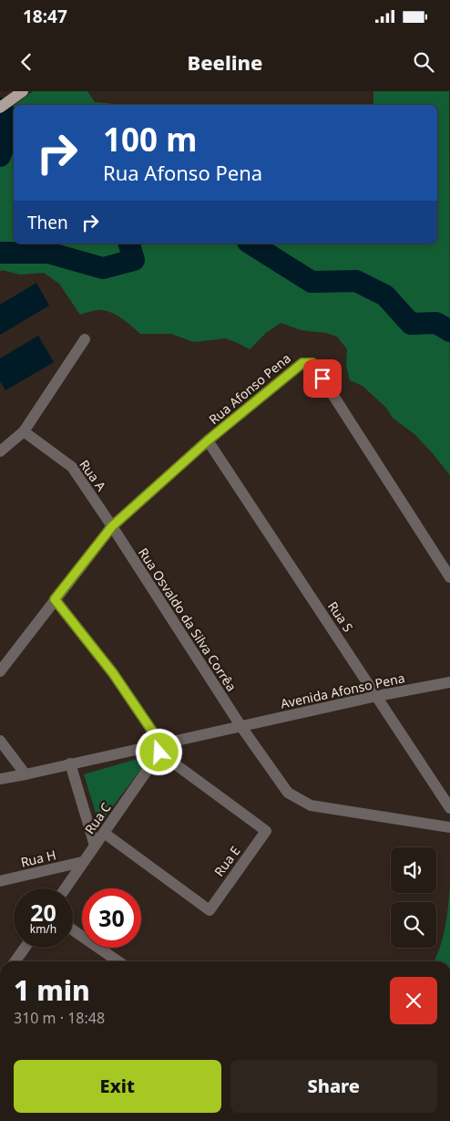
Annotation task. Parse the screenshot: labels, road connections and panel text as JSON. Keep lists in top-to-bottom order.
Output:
{
  "streets": {
    "street": [
      "Rua Afonso Pena",
      "Rua A",
      "Rua S",
      "Rua Osvaldo da Silva Corrêa",
      "Avenida Afonso Pena",
      "Rua C",
      "Rua H",
      "Rua E"
    ]
  },
  "crossings": [
    ["Rua Afonso Pena", "Rua A"],
    ["Rua Afonso Pena", "Rua S"],
    ["Rua Afonso Pena", "Rua Osvaldo da Silva Corrêa"],
    ["Rua A", "Rua Osvaldo da Silva Corrêa"],
    ["Rua S", "Avenida Afonso Pena"],
    ["Rua Osvaldo da Silva Corrêa", "Avenida Afonso Pena"],
    ["Avenida Afonso Pena", "Rua C"],
    ["Avenida Afonso Pena", "Rua E"],
    ["Rua C", "Rua H"],
    ["Rua C", "Rua E"]
  ],
  "page": {
    "status": "18:47",
    "header": "Beeline",
    "turn": ["100 m", "Rua Afonso Pena"],
    "then": "Then",
    "speed": "20 km/h",
    "limit": "30",
    "heading": ["1 min", "310 m · 18:48"],
    "buttons": ["Exit", "Share"]
  }
}
